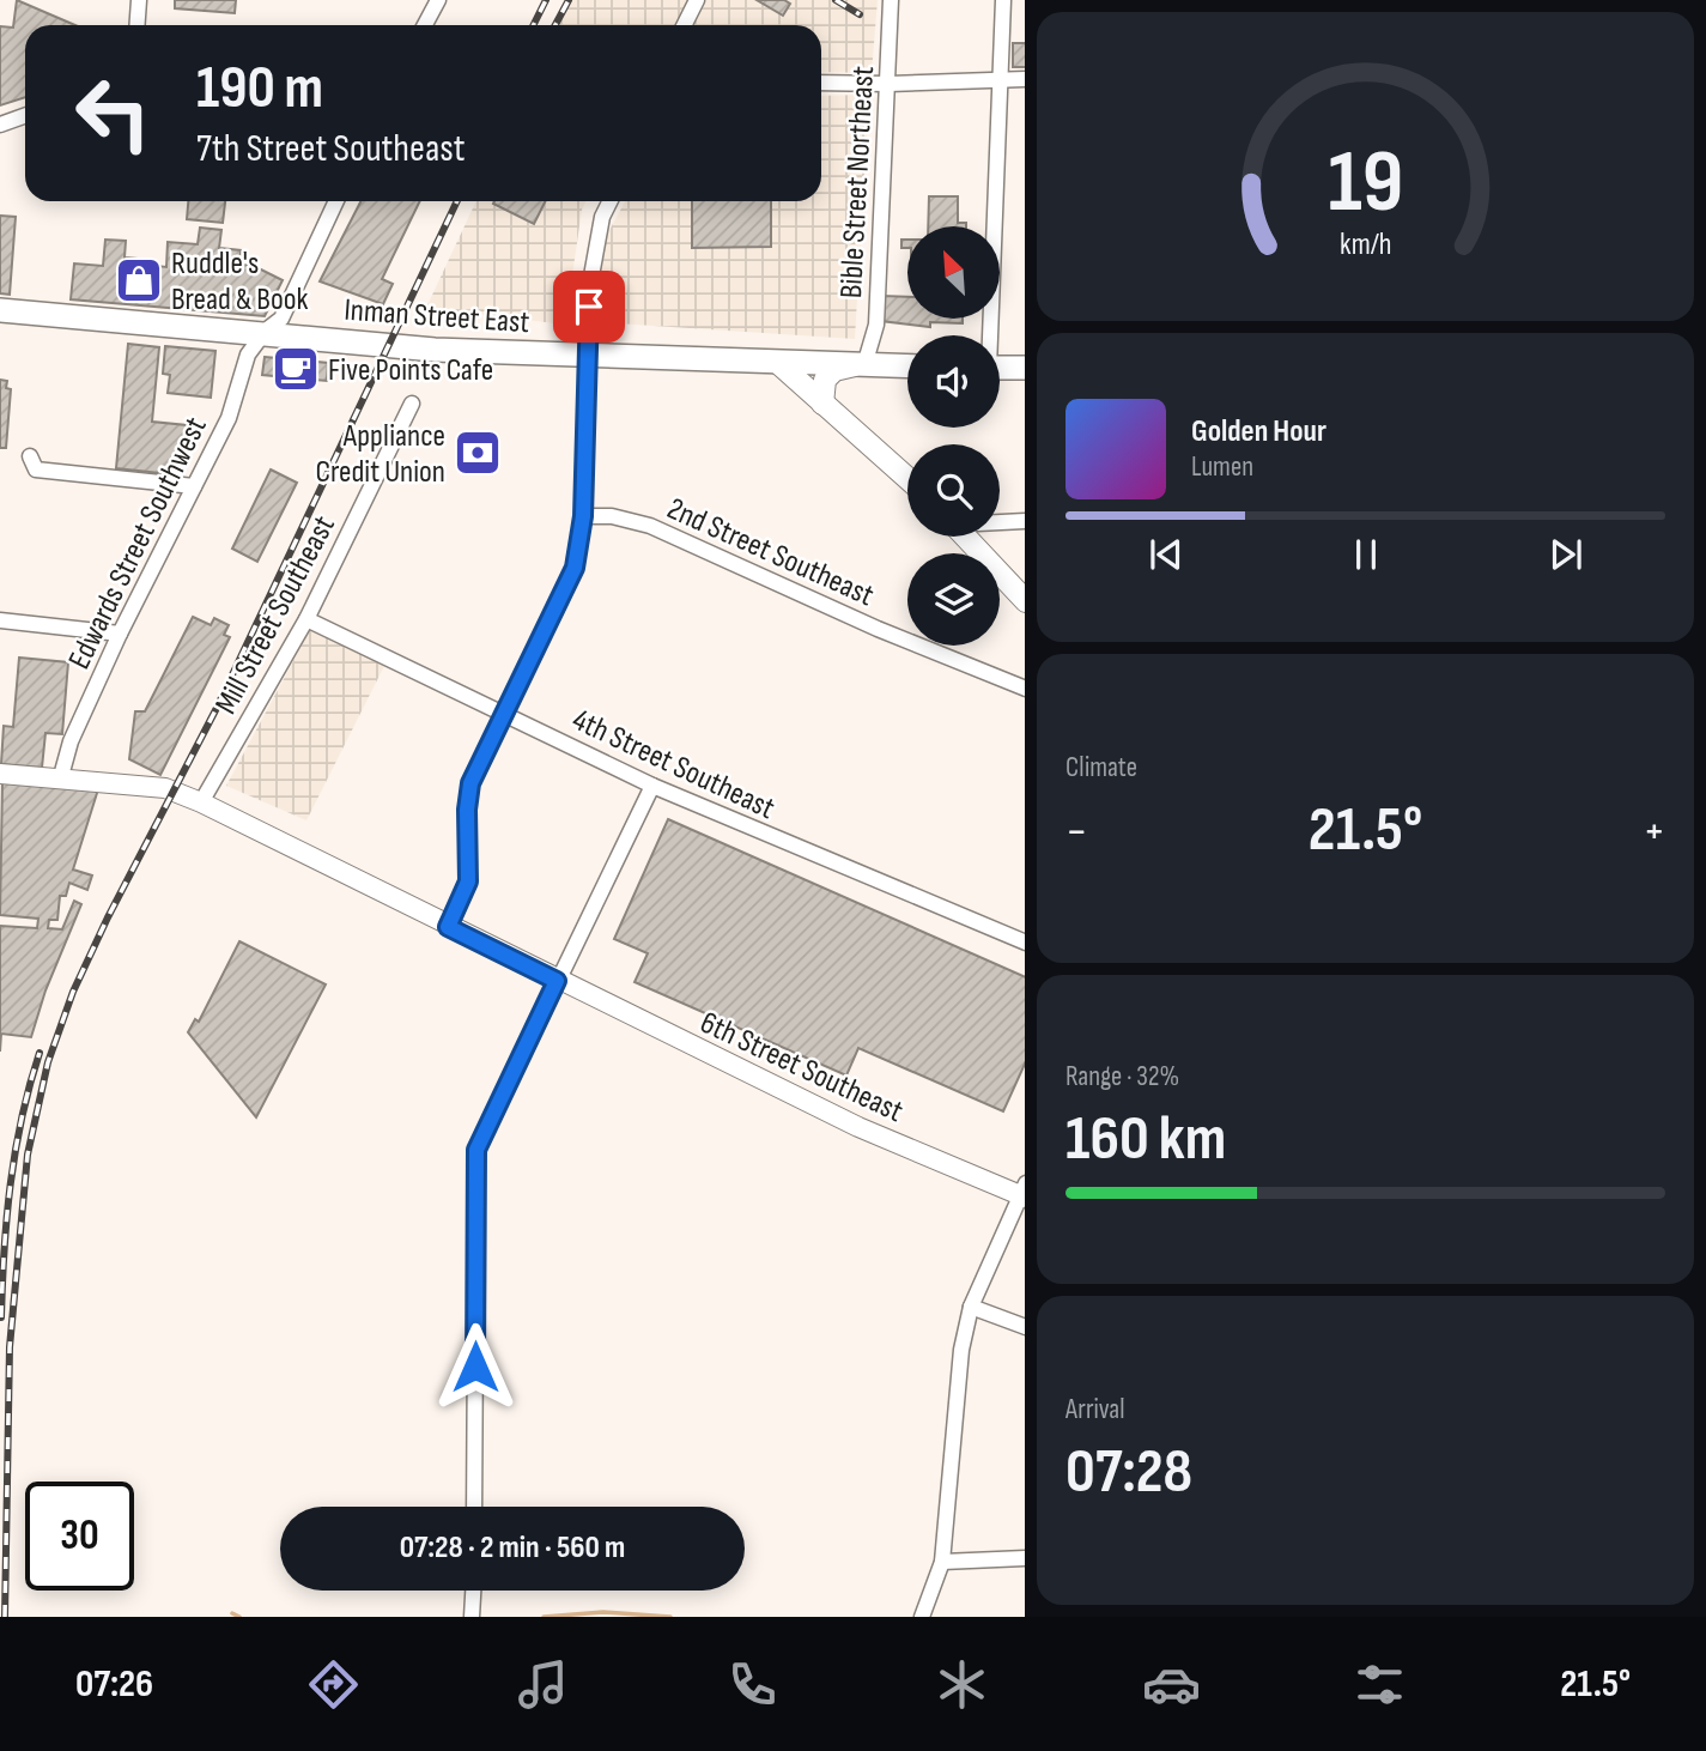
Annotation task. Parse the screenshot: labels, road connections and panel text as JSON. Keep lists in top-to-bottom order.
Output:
{
  "streets": {
    "main road": ["Inman Street East"],
    "street": [
      "Bible Street Northeast",
      "Edwards Street Southwest",
      "2nd Street Southeast",
      "Mill Street Southeast",
      "4th Street Southeast",
      "6th Street Southeast"
    ]
  },
  "crossings": [
    ["Bible Street Northeast", "Inman Street East"],
    ["Inman Street East", "Edwards Street Southwest"],
    ["Edwards Street Southwest", "6th Street Southeast"],
    ["Mill Street Southeast", "4th Street Southeast"],
    ["Mill Street Southeast", "6th Street Southeast"]
  ],
  "places": {
    "shop": ["Ruddle's Bread & Book"],
    "cafe": ["Five Points Cafe"],
    "bank": ["Appliance Credit Union"]
  },
  "north": "top left",
  "page": {
    "turn": ["190 m", "7th Street Southeast"],
    "song": ["Golden Hour", "Lumen"],
    "tile": [
      "Climate",
      ["Range · 32%", "160 km"],
      ["Arrival", "07:28"]
    ],
    "heat": ["−", "21.5°", "+"],
    "limit": "30",
    "trip": "07:28 · 2 min · 560 m",
    "tabs": ["07:26", "21.5°"],
    "gauge": ["19", "km/h"]
  }
}
